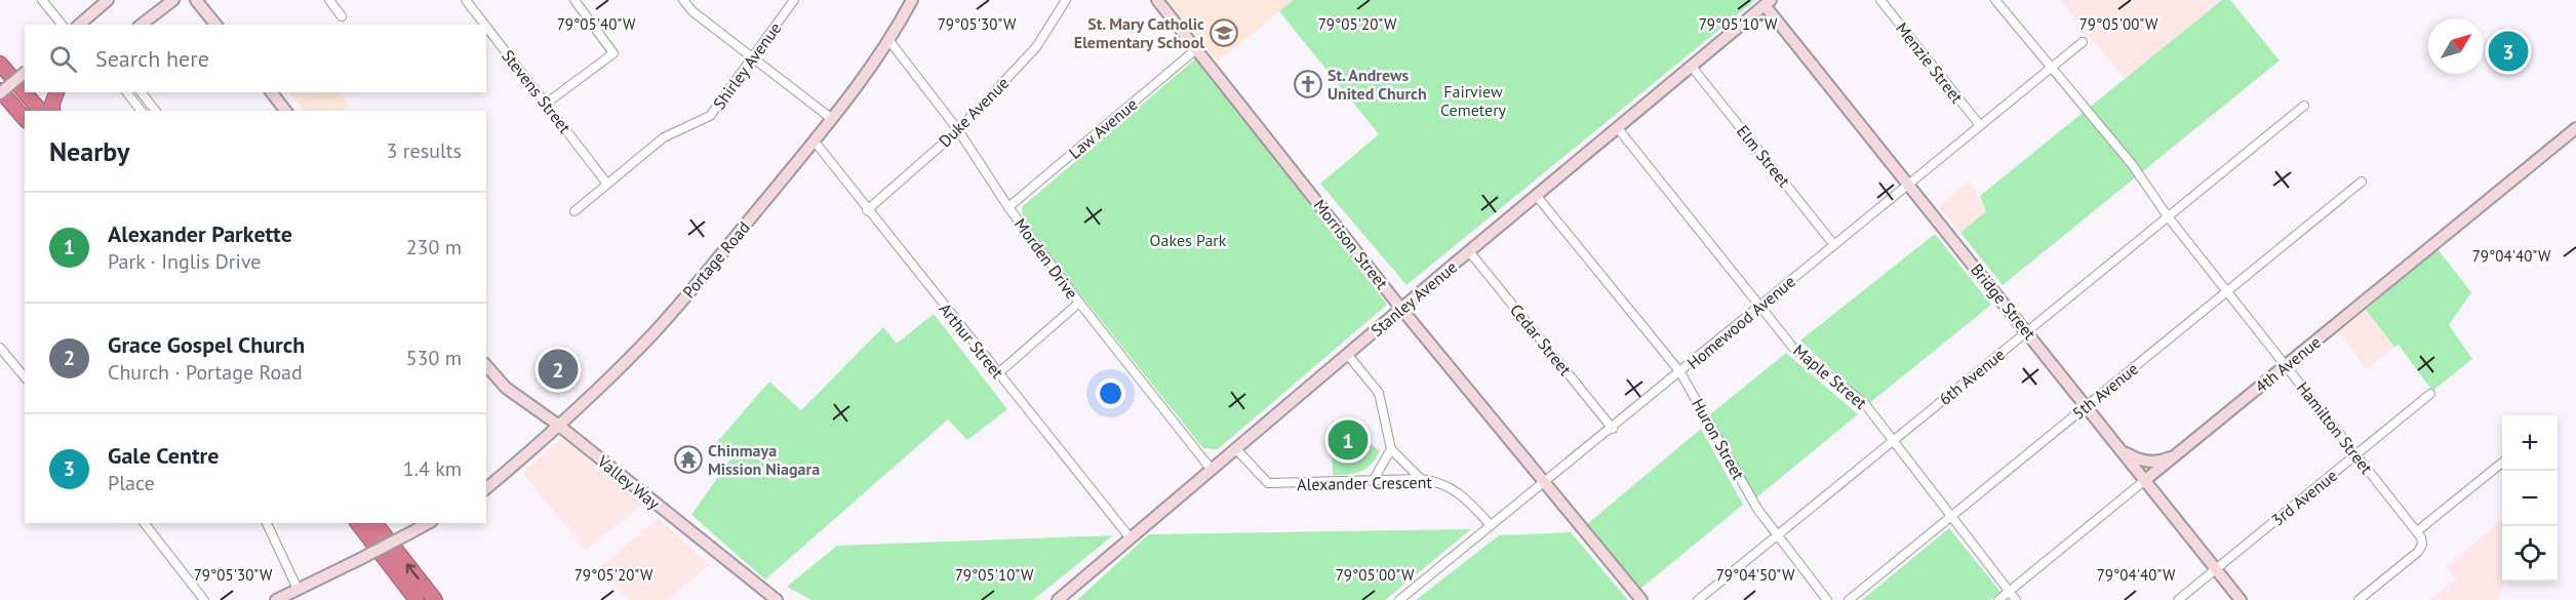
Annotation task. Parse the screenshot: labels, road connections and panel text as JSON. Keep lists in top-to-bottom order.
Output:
{
  "streets": {
    "street": [
      "Menzie Street",
      "Shirley Avenue",
      "Stevens Street",
      "Duke Avenue",
      "Law Avenue",
      "Elm Street",
      "Morrison Street",
      "Morden Drive",
      "Portage Road",
      "Stanley Avenue",
      "Bridge Street",
      "Homewood Avenue",
      "Cedar Street",
      "Arthur Street",
      "4th Avenue",
      "Maple Street",
      "6th Avenue",
      "5th Avenue",
      "Hamilton Street",
      "Huron Street",
      "Valley Way",
      "Alexander Crescent",
      "3rd Avenue"
    ]
  },
  "crossings": [
    ["Menzie Street", "Homewood Avenue"],
    ["Shirley Avenue", "Stevens Street"],
    ["Duke Avenue", "Morden Drive"],
    ["Duke Avenue", "Arthur Street"],
    ["Law Avenue", "Morrison Street"],
    ["Law Avenue", "Morden Drive"],
    ["Elm Street", "Stanley Avenue"],
    ["Elm Street", "Homewood Avenue"],
    ["Morrison Street", "Stanley Avenue"],
    ["Morrison Street", "Homewood Avenue"],
    ["Morden Drive", "Portage Road"],
    ["Morden Drive", "Stanley Avenue"],
    ["Portage Road", "Arthur Street"],
    ["Portage Road", "Valley Way"],
    ["Stanley Avenue", "Bridge Street"],
    ["Stanley Avenue", "Cedar Street"],
    ["Stanley Avenue", "Arthur Street"],
    ["Stanley Avenue", "Maple Street"],
    ["Stanley Avenue", "Huron Street"],
    ["Stanley Avenue", "Alexander Crescent"],
    ["Bridge Street", "Homewood Avenue"],
    ["Bridge Street", "4th Avenue"],
    ["Bridge Street", "6th Avenue"],
    ["Bridge Street", "5th Avenue"],
    ["Bridge Street", "3rd Avenue"],
    ["Homewood Avenue", "Cedar Street"],
    ["Homewood Avenue", "Maple Street"],
    ["Homewood Avenue", "Hamilton Street"],
    ["Homewood Avenue", "Huron Street"],
    ["Homewood Avenue", "Alexander Crescent"],
    ["4th Avenue", "Maple Street"],
    ["4th Avenue", "Hamilton Street"],
    ["Maple Street", "6th Avenue"],
    ["Maple Street", "5th Avenue"],
    ["6th Avenue", "Hamilton Street"],
    ["6th Avenue", "Huron Street"],
    ["5th Avenue", "Hamilton Street"],
    ["Hamilton Street", "3rd Avenue"]
  ],
  "parks": ["Fairview Cemetery", "Oakes Park"],
  "places": {
    "school or university": ["St. Mary Catholic Elementary School"],
    "church": ["St. Andrews United Church"],
    "temple": ["Chinmaya Mission Niagara"]
  },
  "north": "top right",
  "page": {
    "search": "Search here",
    "pins": ["3", "2", "1"],
    "heading": ["Nearby", "3 results"],
    "list": [
      {
        "mark": "1",
        "name": "Alexander Parkette",
        "note": "Park · Inglis Drive",
        "value": "230 m"
      },
      {
        "mark": "2",
        "name": "Grace Gospel Church",
        "note": "Church · Portage Road",
        "value": "530 m"
      },
      {
        "mark": "3",
        "name": "Gale Centre",
        "note": "Place",
        "value": "1.4 km"
      }
    ],
    "map_buttons": ["+", "−"]
  },
  "coordinates": [
    "79°05'40\"W",
    "79°05'30\"W",
    "79°05'20\"W",
    "79°05'10\"W",
    "79°05'00\"W",
    "79°04'40\"W",
    "79°04'50\"W"
  ]
}
